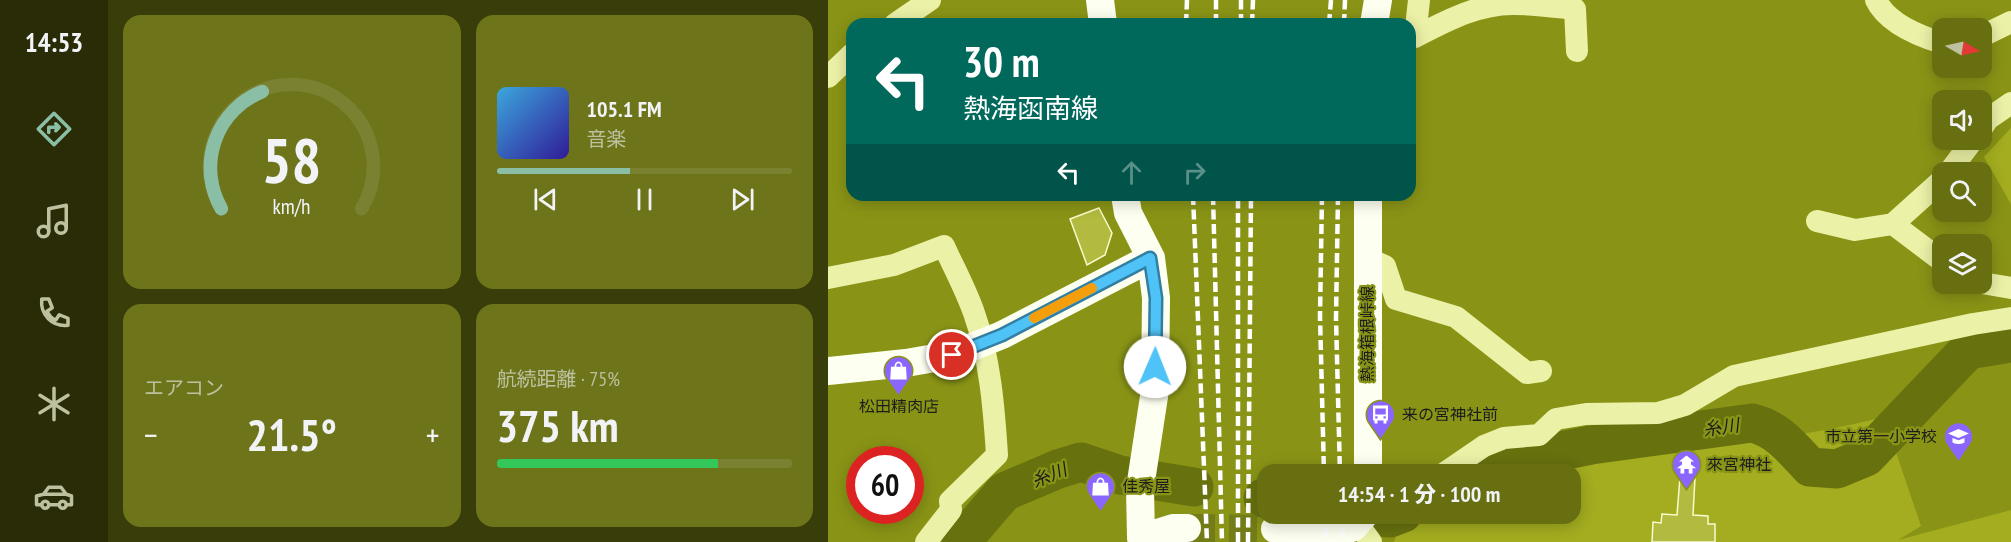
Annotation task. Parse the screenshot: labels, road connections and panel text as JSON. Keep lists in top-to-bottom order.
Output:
{
  "streets": {
    "main road": ["熱海箱根峠線"]
  },
  "water": ["糸川"],
  "places": {
    "shop": ["松田精肉店", "佳秀屋"],
    "bus stop": ["来の宮神社前"],
    "school or university": ["市立第一小学校"],
    "temple": ["來宮神社"]
  },
  "north": "right",
  "page": {
    "tabs": "14:53",
    "turn": ["30 m", "熱海函南線"],
    "song": ["105.1 FM", "音楽"],
    "tile": [
      "エアコン",
      ["航続距離 · 75%", "375 km"]
    ],
    "heat": ["−", "21.5°", "+"],
    "limit": "60",
    "trip": "14:54 · 1 分 · 100 m",
    "gauge": ["58", "km/h"]
  }
}
